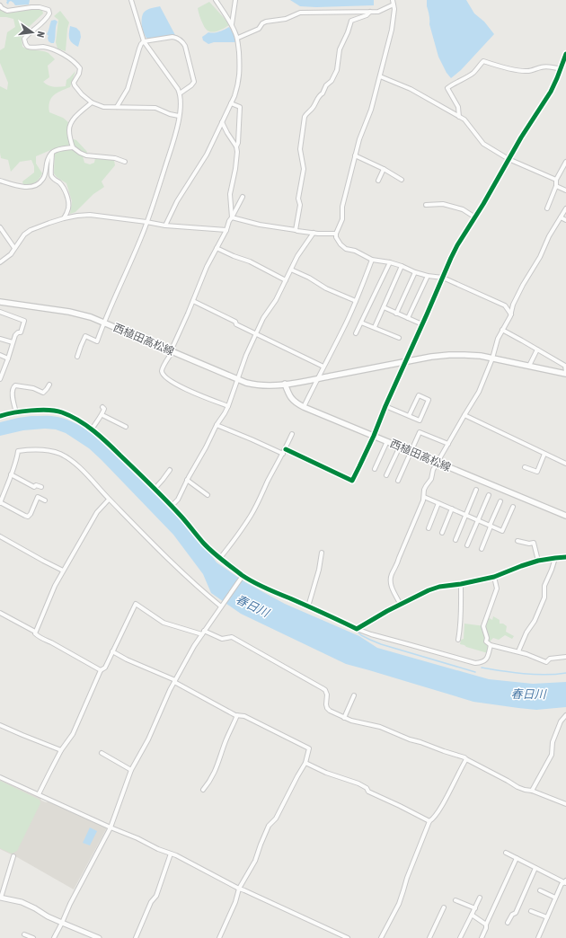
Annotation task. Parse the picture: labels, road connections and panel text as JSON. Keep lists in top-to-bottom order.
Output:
{
  "streets": {
    "main road": ["西植田高松線"]
  },
  "water": ["春日川"],
  "north": "right"
}
